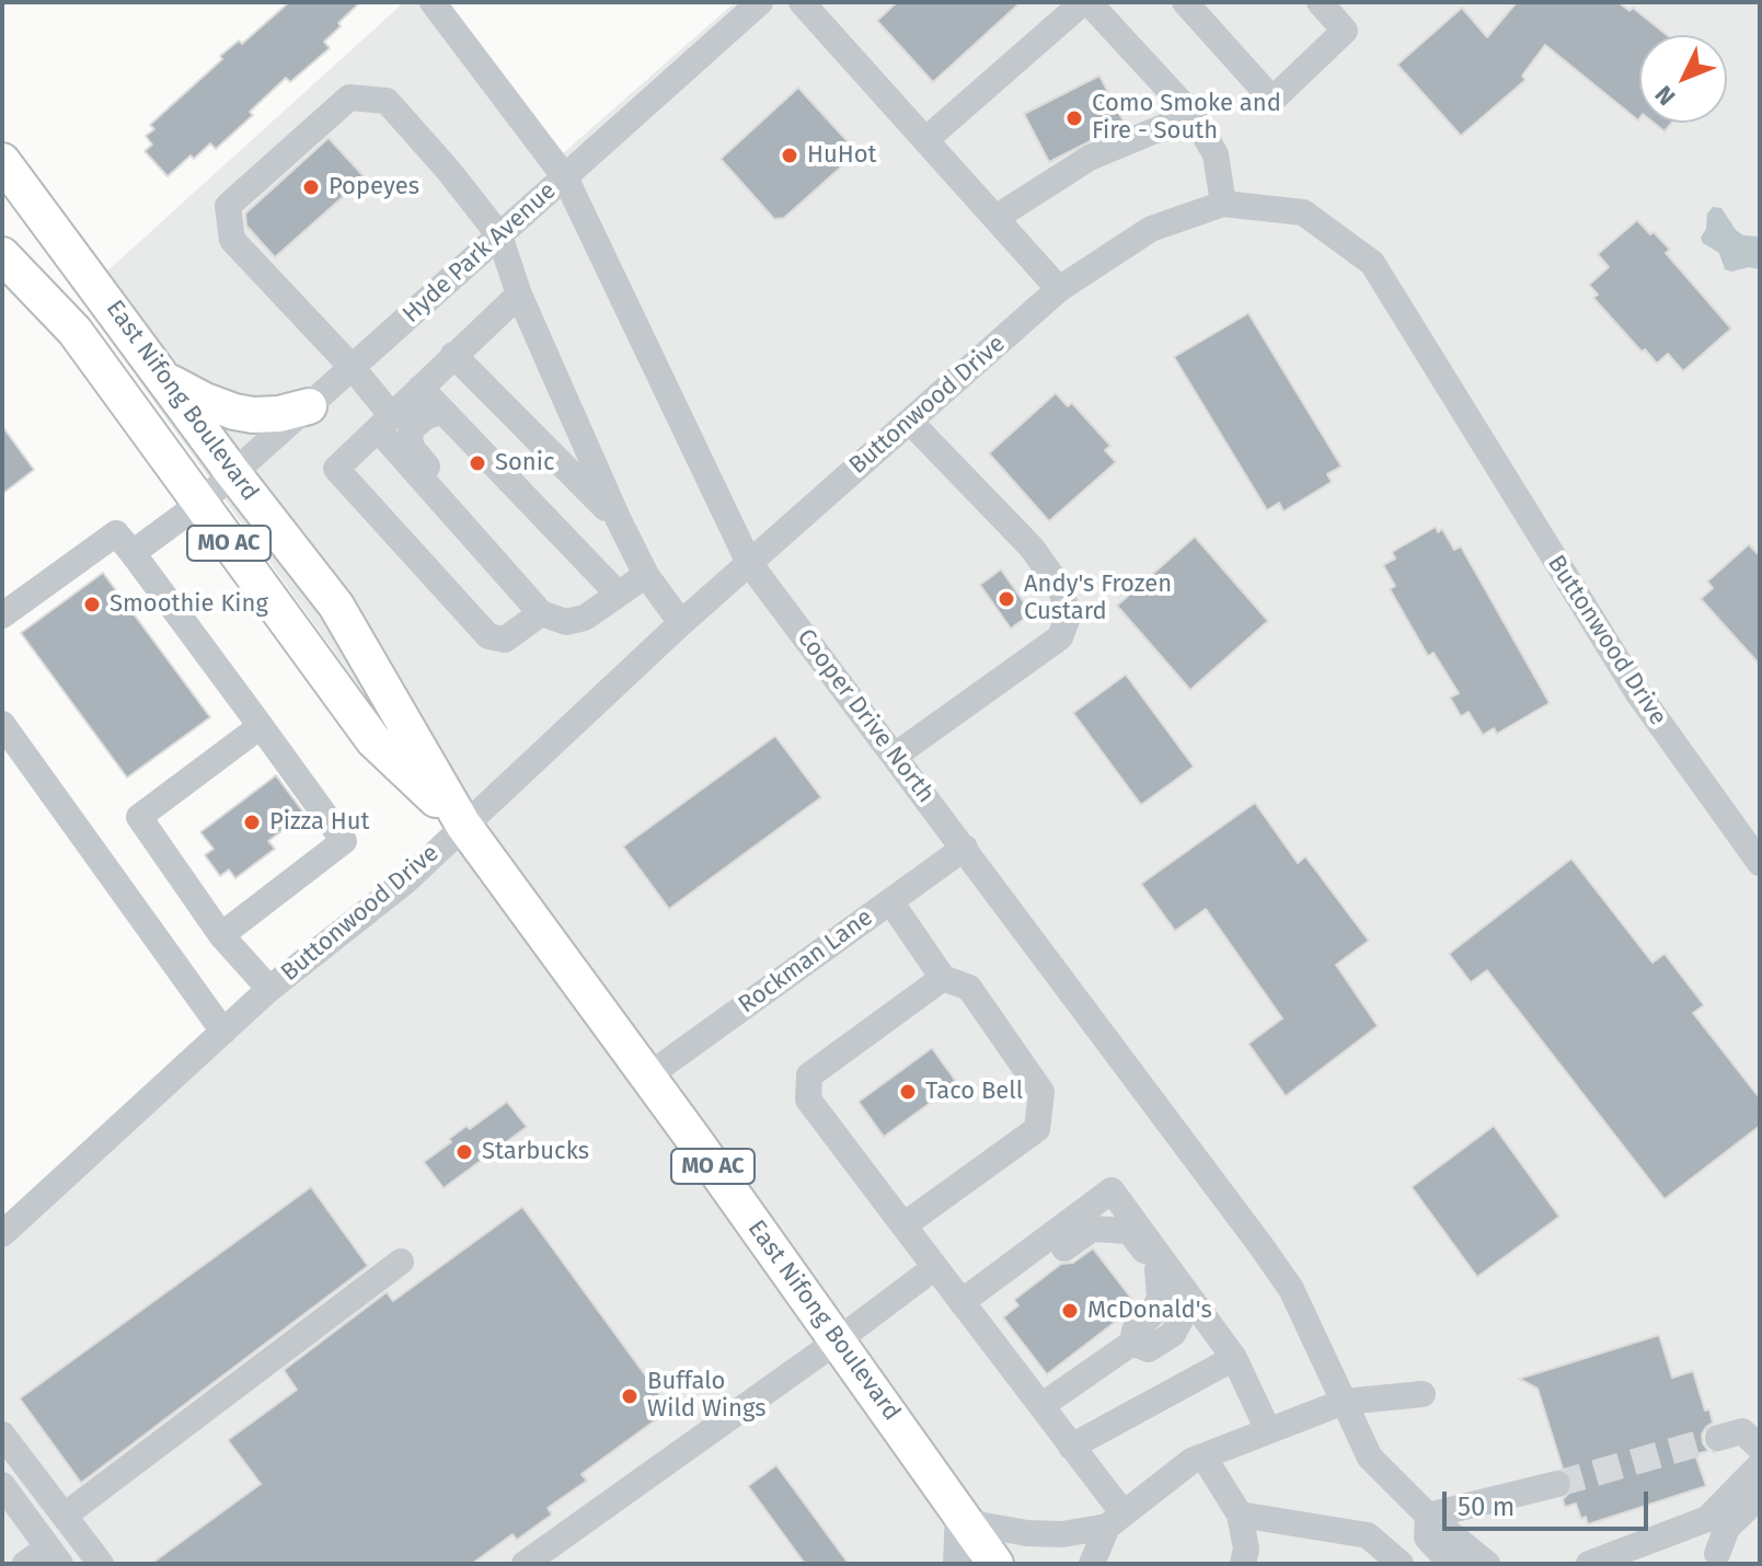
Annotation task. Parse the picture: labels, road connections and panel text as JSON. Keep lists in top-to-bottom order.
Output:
{
  "streets": {
    "main road": ["East Nifong Boulevard", "MO AC"],
    "street": [
      "Hyde Park Avenue",
      "Buttonwood Drive",
      "Cooper Drive North",
      "Rockman Lane"
    ]
  },
  "crossings": [
    ["Hyde Park Avenue", "East Nifong Boulevard"],
    ["Hyde Park Avenue", "Cooper Drive North"],
    ["East Nifong Boulevard", "Buttonwood Drive"],
    ["East Nifong Boulevard", "Rockman Lane"],
    ["Buttonwood Drive", "Cooper Drive North"],
    ["Cooper Drive North", "Rockman Lane"]
  ],
  "places": [
    "Como Smoke and Fire - South",
    "HuHot",
    "Popeyes",
    "Sonic",
    "Andy's Frozen Custard",
    "Smoothie King",
    "Pizza Hut",
    "Taco Bell",
    "Starbucks",
    "McDonald's",
    "Buffalo Wild Wings"
  ],
  "scale_bar": "50 m",
  "north": "bottom left"
}
